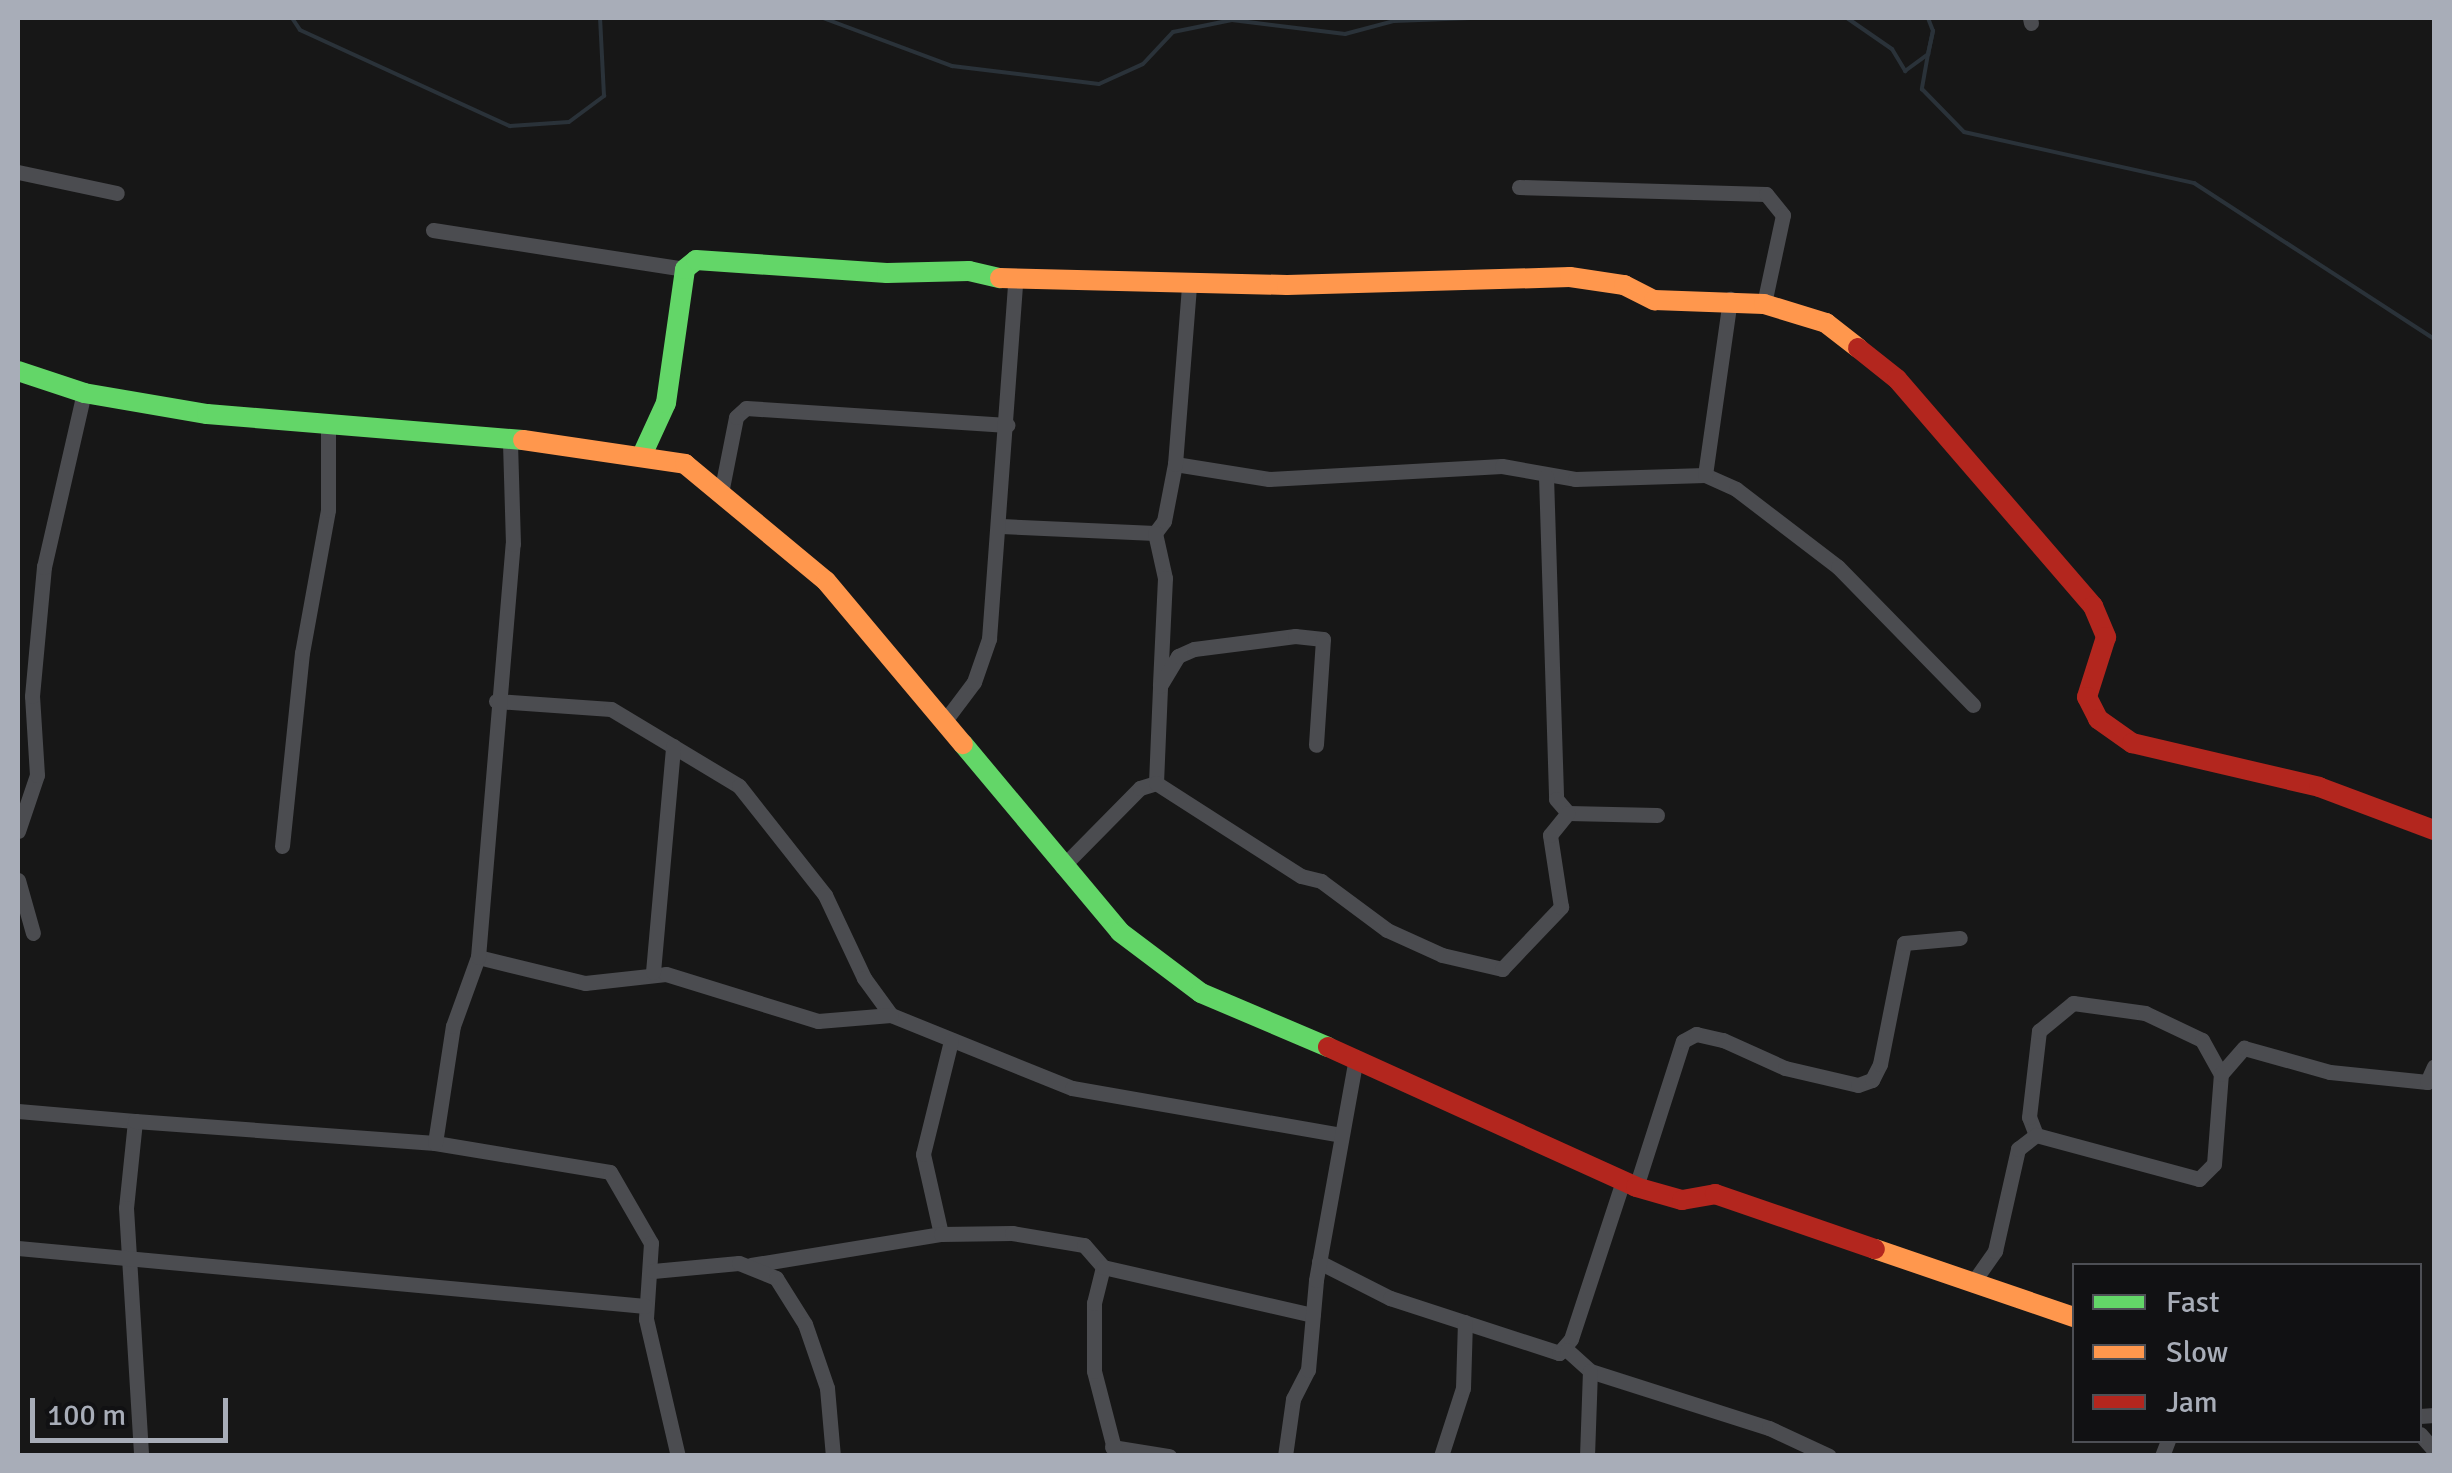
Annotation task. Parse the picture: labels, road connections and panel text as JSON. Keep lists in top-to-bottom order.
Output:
{
  "legend": ["Fast", "Slow", "Jam"],
  "scale_bar": "100 m"
}
